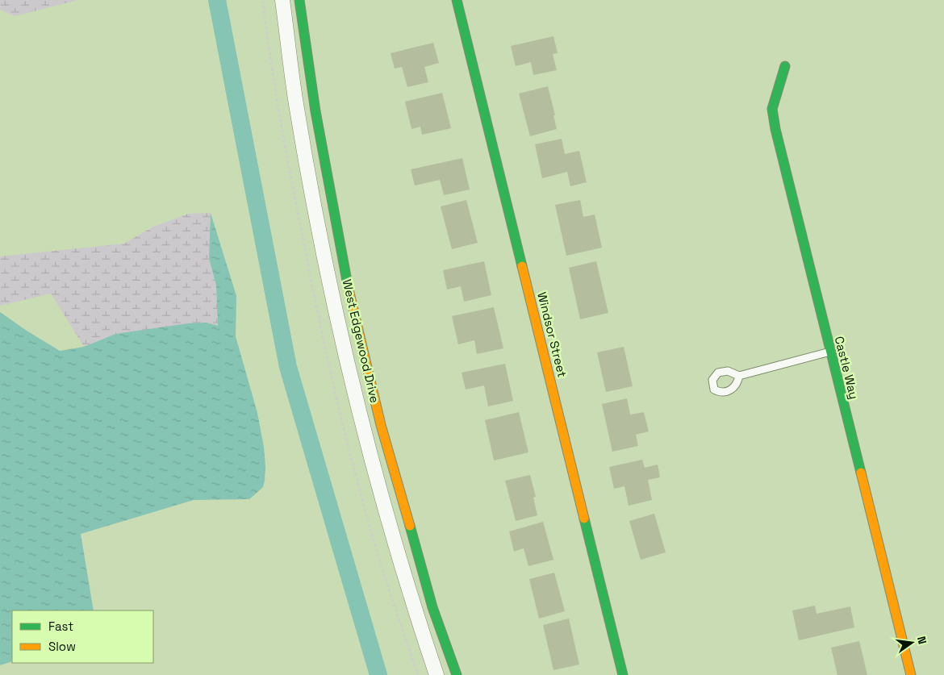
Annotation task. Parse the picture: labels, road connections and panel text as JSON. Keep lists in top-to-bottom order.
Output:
{
  "streets": {
    "street": ["Windsor Street", "West Edgewood Drive", "Castle Way"]
  },
  "legend": ["Fast", "Slow"],
  "north": "right"
}
